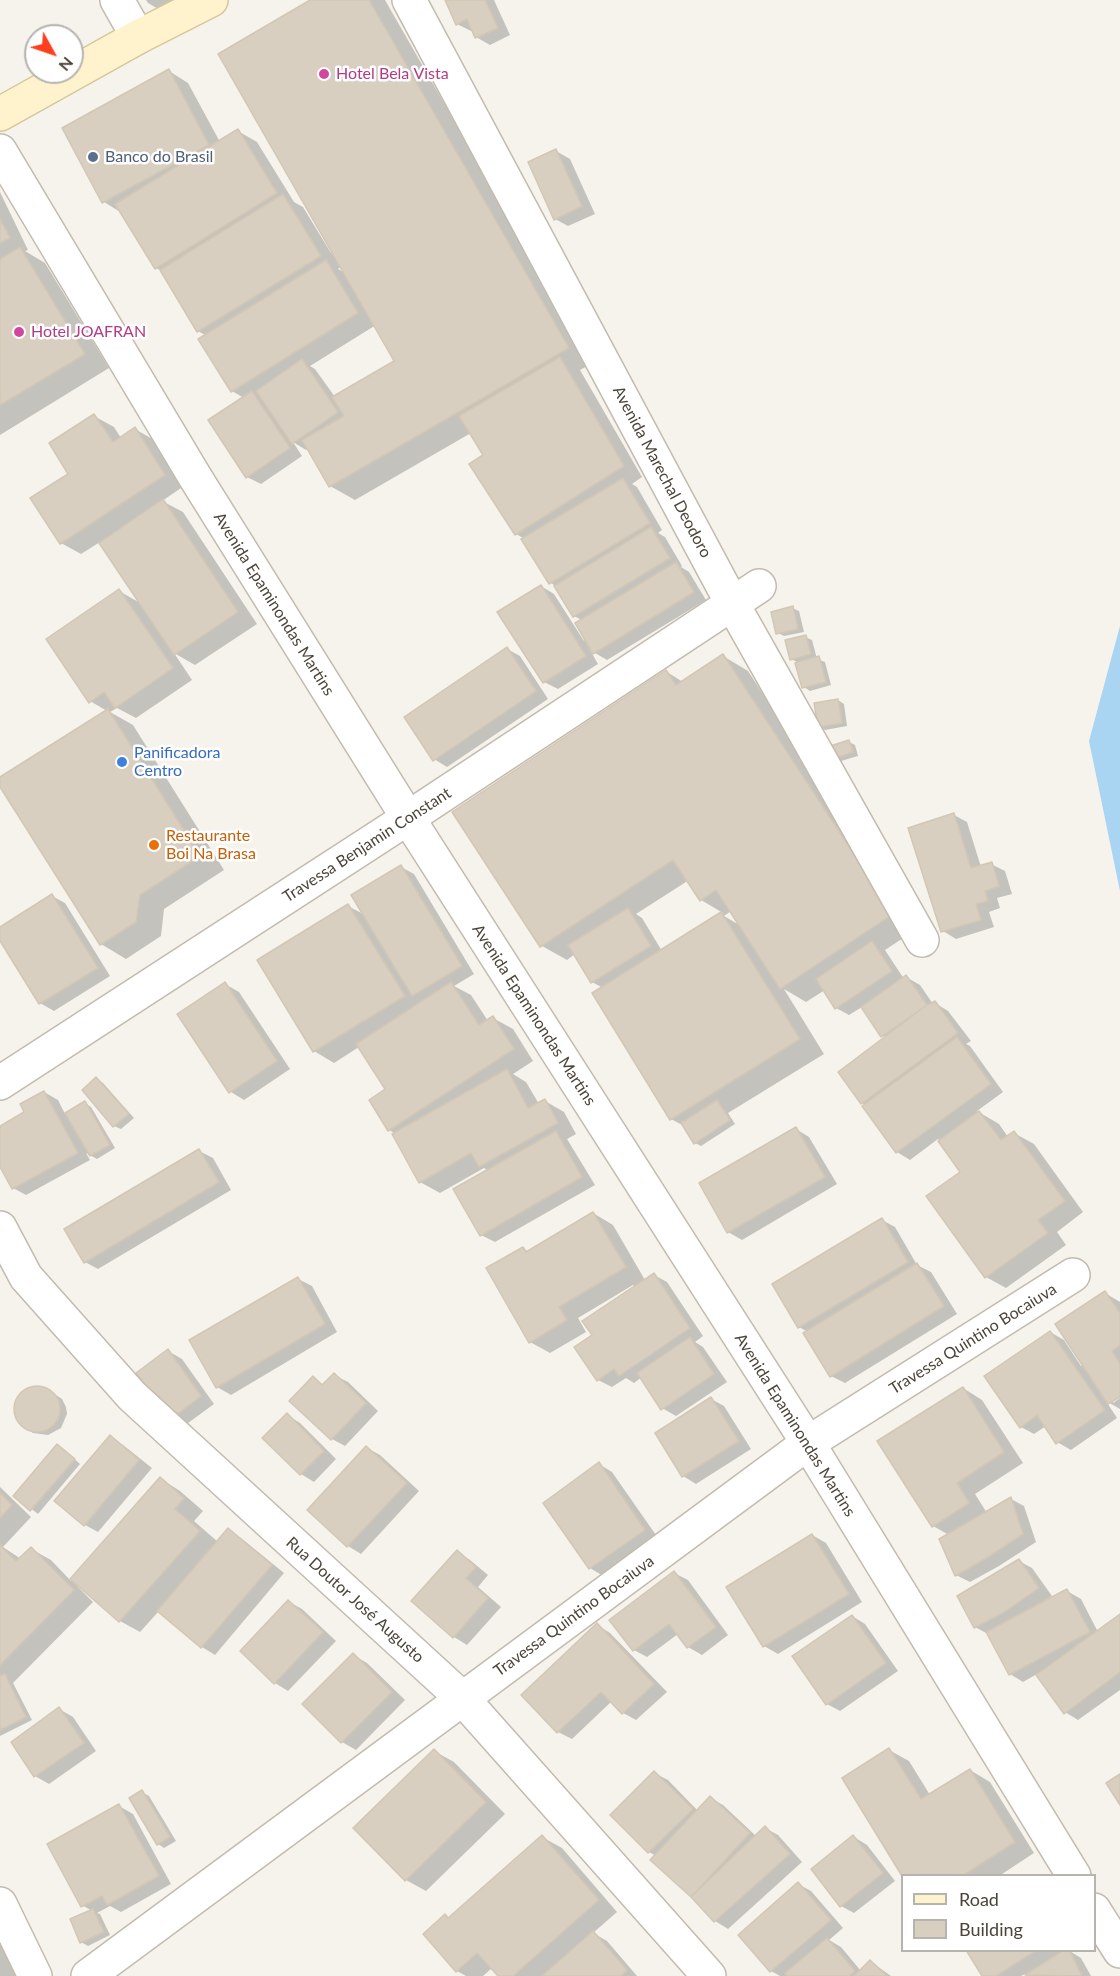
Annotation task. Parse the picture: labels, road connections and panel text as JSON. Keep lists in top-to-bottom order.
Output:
{
  "streets": {
    "street": [
      "Avenida Marechal Deodoro",
      "Avenida Epaminondas Martins",
      "Travessa Benjamin Constant",
      "Travessa Quintino Bocaiuva",
      "Rua Doutor José Augusto"
    ]
  },
  "crossings": [
    ["Avenida Marechal Deodoro", "Travessa Benjamin Constant"],
    ["Avenida Epaminondas Martins", "Travessa Benjamin Constant"],
    ["Avenida Epaminondas Martins", "Travessa Quintino Bocaiuva"],
    ["Travessa Quintino Bocaiuva", "Rua Doutor José Augusto"]
  ],
  "places": [
    "Hotel Bela Vista",
    "Banco do Brasil",
    "Hotel JOAFRAN",
    "Panificadora Centro",
    "Restaurante Boi Na Brasa"
  ],
  "legend": ["Road", "Building"],
  "north": "bottom right"
}
